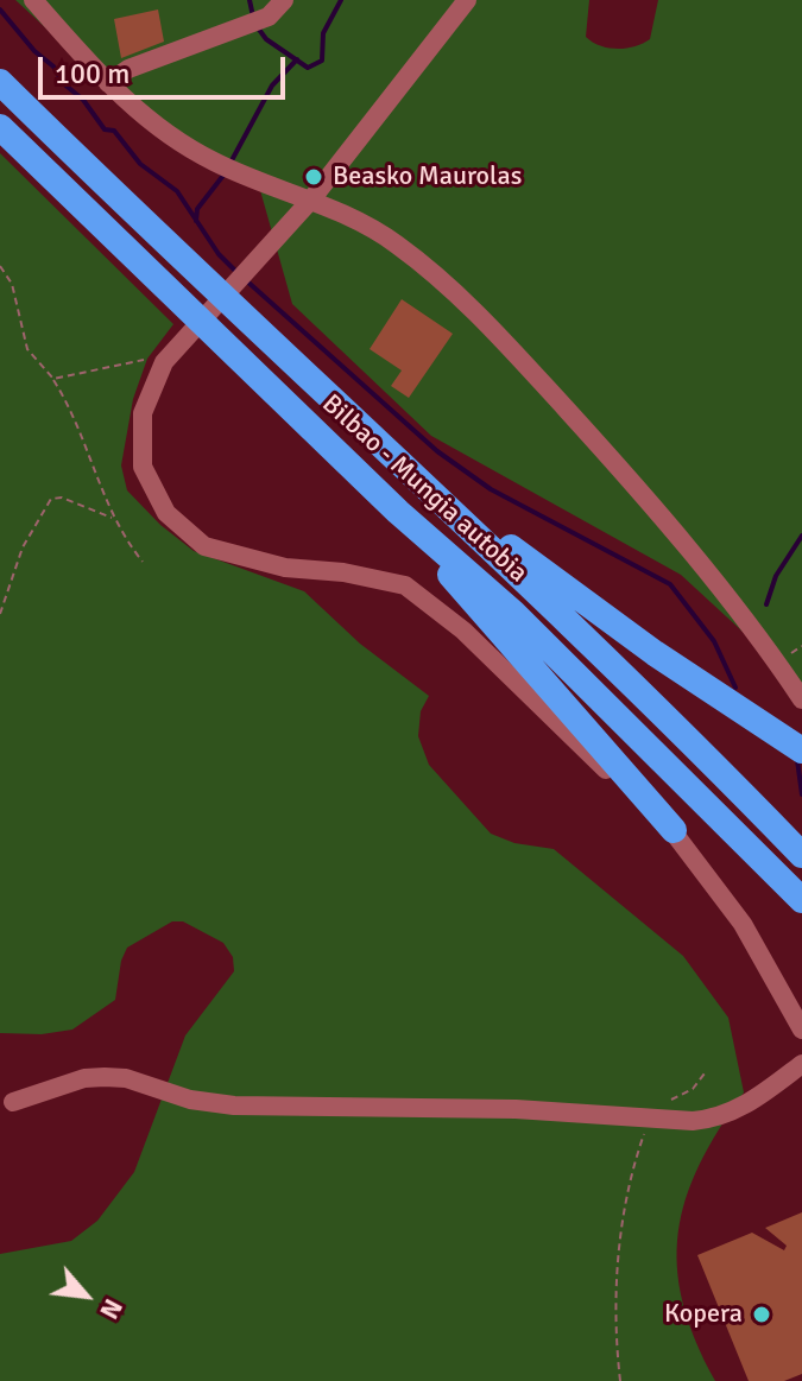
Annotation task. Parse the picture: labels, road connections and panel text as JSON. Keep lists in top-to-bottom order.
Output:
{
  "streets": {
    "highway": ["Bilbao - Mungia autobia"]
  },
  "places": ["Beasko Maurolas", "Kopera"],
  "scale_bar": "100 m",
  "north": "bottom right"
}
